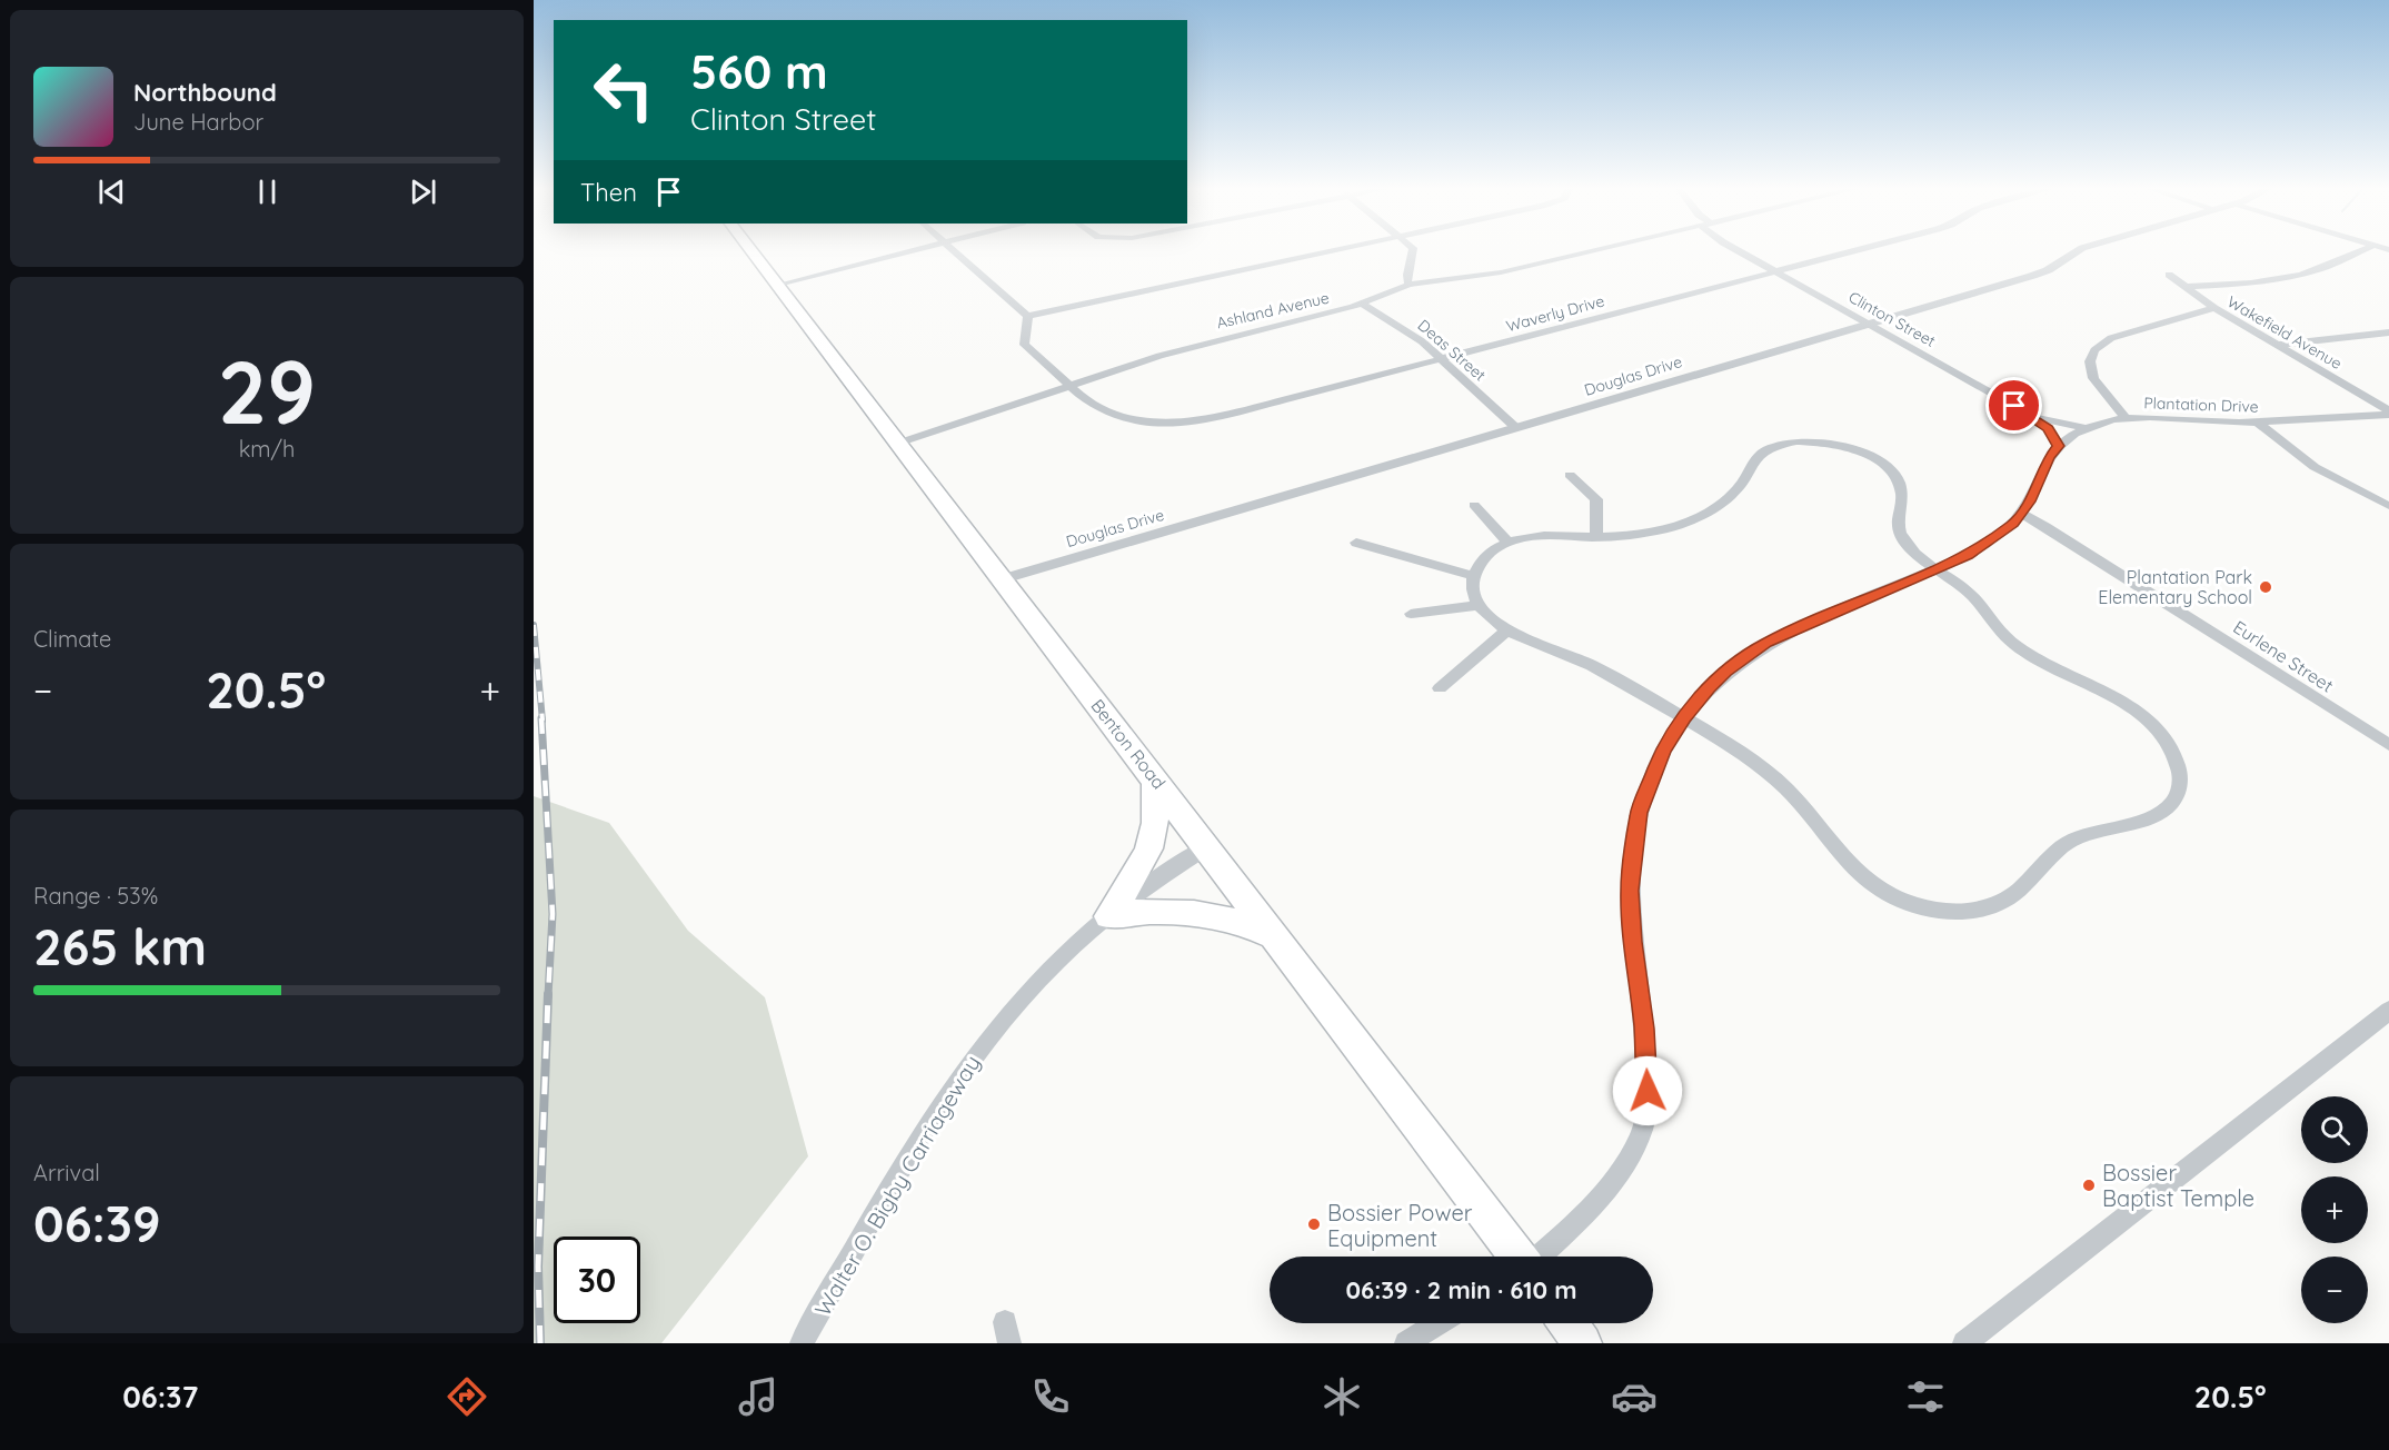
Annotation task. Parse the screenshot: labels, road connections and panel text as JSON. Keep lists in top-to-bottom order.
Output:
{
  "streets": {
    "main road": ["Benton Road"],
    "street": [
      "Ashland Avenue",
      "Waverly Drive",
      "Clinton Street",
      "Wakefield Avenue",
      "Deas Street",
      "Douglas Drive",
      "Plantation Drive",
      "Eurlene Street",
      "Walter O. Bigby Carriageway"
    ]
  },
  "crossings": [
    ["Ashland Avenue", "Waverly Drive"],
    ["Ashland Avenue", "Deas Street"],
    ["Ashland Avenue", "Benton Road"],
    ["Waverly Drive", "Clinton Street"],
    ["Waverly Drive", "Deas Street"],
    ["Clinton Street", "Douglas Drive"],
    ["Clinton Street", "Plantation Drive"],
    ["Wakefield Avenue", "Plantation Drive"],
    ["Deas Street", "Douglas Drive"],
    ["Douglas Drive", "Benton Road"],
    ["Benton Road", "Walter O. Bigby Carriageway"]
  ],
  "places": ["Plantation Park Elementary School", "Bossier Baptist Temple", "Bossier Power Equipment"],
  "page": {
    "turn": ["560 m", "Clinton Street"],
    "song": ["Northbound", "June Harbor"],
    "then": "Then",
    "tile": [
      ["29", "km/h"],
      "Climate",
      ["Range · 53%", "265 km"],
      ["Arrival", "06:39"]
    ],
    "heat": ["−", "20.5°", "+"],
    "map_buttons": ["+", "−"],
    "limit": "30",
    "trip": "06:39 · 2 min · 610 m",
    "tabs": ["06:37", "20.5°"]
  }
}
